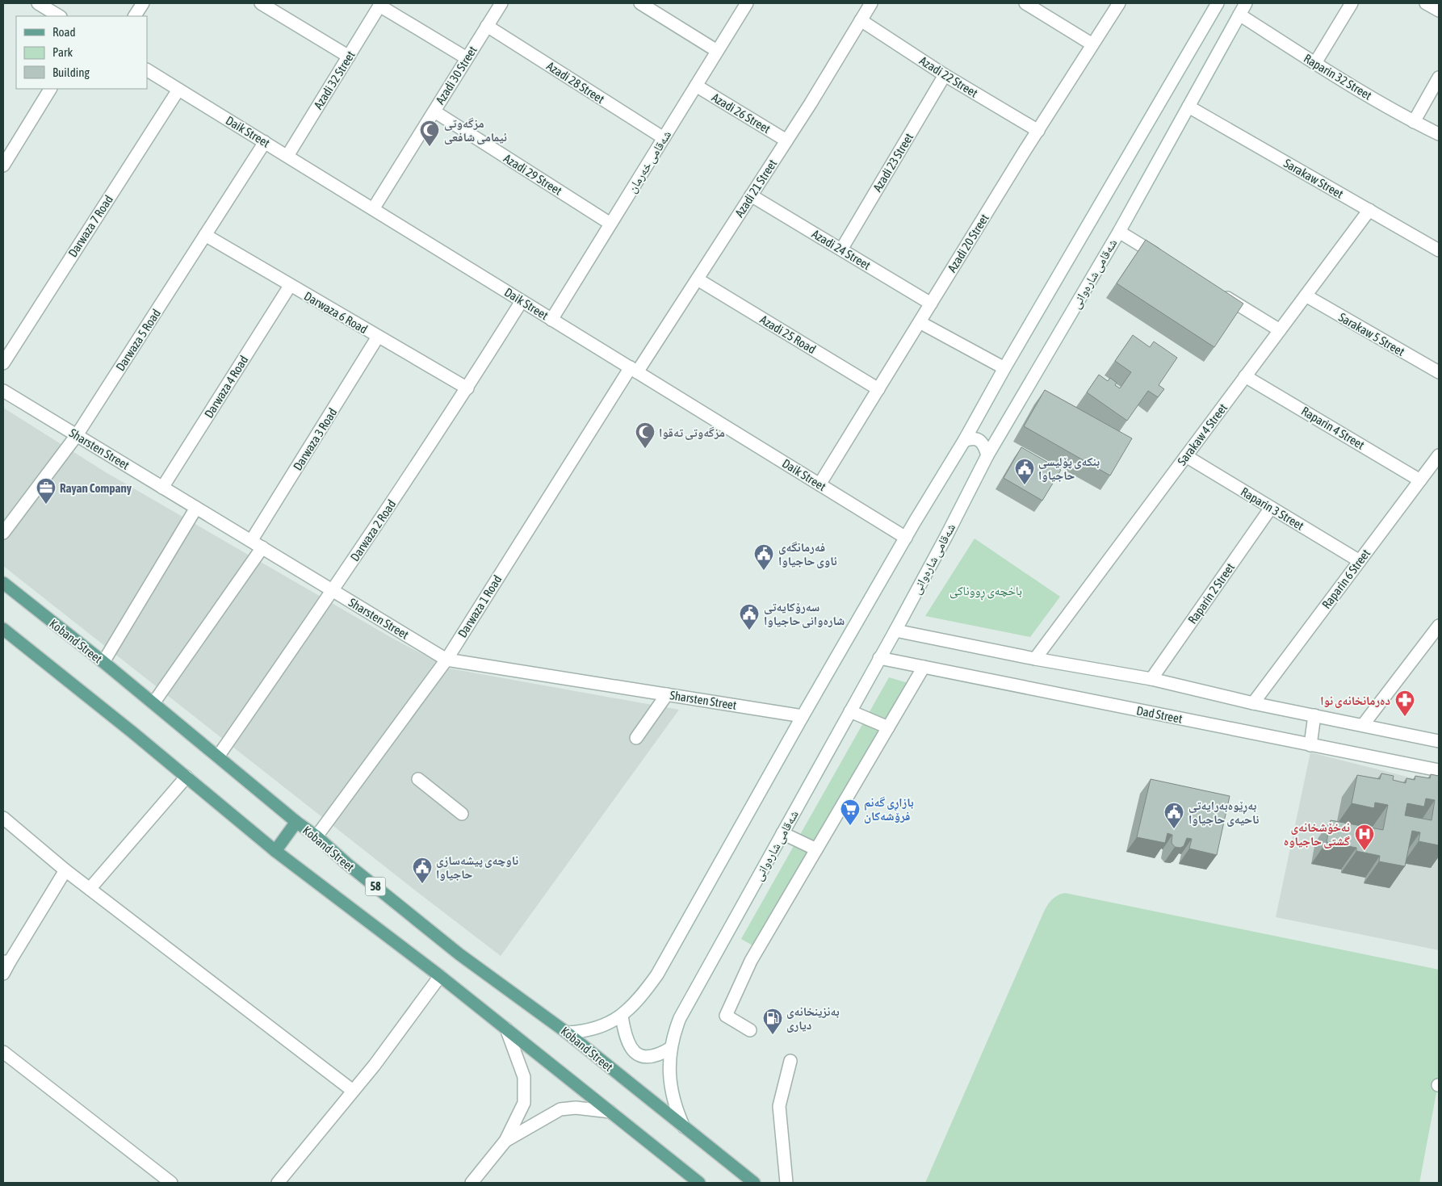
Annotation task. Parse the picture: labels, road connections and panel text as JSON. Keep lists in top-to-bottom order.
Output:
{
  "streets": {
    "main road": ["Koband Street", "58"],
    "street": [
      "Azadi 30 Street",
      "Azadi 22 Street",
      "Raparin 32 Street",
      "Azadi 32 Street",
      "Azadi 28 Street",
      "Azadi 26 Street",
      "Daik Street",
      "شەقامی خەرمان",
      "Azadi 23 Street",
      "Azadi 29 Street",
      "Sarakaw Street",
      "Azadi 21 Street",
      "Darwaza 7 Road",
      "Azadi 20 Street",
      "Azadi 24 Street",
      "شەقامی شارەوانی",
      "Darwaza 6 Road",
      "Azadi 25 Road",
      "Sarakaw 5 Street",
      "Darwaza 5 Road",
      "Darwaza 4 Road",
      "Raparin 4 Street",
      "Sarakaw 4 Street",
      "Darwaza 3 Road",
      "Sharsten Street",
      "Raparin 3 Street",
      "Darwaza 2 Road",
      "Raparin 6 Street",
      "Raparin 2 Street",
      "Darwaza 1 Road",
      "Dad Street"
    ]
  },
  "crossings": [
    ["Azadi 30 Street", "Azadi 28 Street"],
    ["Azadi 30 Street", "Daik Street"],
    ["Azadi 30 Street", "Azadi 29 Street"],
    ["Azadi 22 Street", "Azadi 23 Street"],
    ["Azadi 22 Street", "Azadi 21 Street"],
    ["Azadi 22 Street", "Azadi 20 Street"],
    ["Raparin 32 Street", "شەقامی شارەوانی"],
    ["Azadi 32 Street", "Daik Street"],
    ["Azadi 28 Street", "شەقامی خەرمان"],
    ["Azadi 26 Street", "شەقامی خەرمان"],
    ["Azadi 26 Street", "Azadi 21 Street"],
    ["Daik Street", "شەقامی خەرمان"],
    ["Daik Street", "Azadi 21 Street"],
    ["Daik Street", "Darwaza 7 Road"],
    ["Daik Street", "Azadi 20 Street"],
    ["Daik Street", "Darwaza 5 Road"],
    ["Daik Street", "Darwaza 2 Road"],
    ["Daik Street", "Darwaza 1 Road"],
    ["شەقامی خەرمان", "Azadi 29 Street"],
    ["Azadi 23 Street", "Azadi 24 Street"],
    ["Sarakaw Street", "شەقامی شارەوانی"],
    ["Sarakaw Street", "Sarakaw 4 Street"],
    ["Azadi 21 Street", "Azadi 24 Street"],
    ["Azadi 21 Street", "Azadi 25 Road"],
    ["Azadi 21 Street", "Darwaza 1 Road"],
    ["Azadi 20 Street", "Azadi 24 Street"],
    ["Azadi 20 Street", "Azadi 25 Road"],
    ["شەقامی شارەوانی", "Koband Street"],
    ["شەقامی شارەوانی", "Dad Street"],
    ["Darwaza 6 Road", "Darwaza 5 Road"],
    ["Darwaza 6 Road", "Darwaza 4 Road"],
    ["Darwaza 6 Road", "Darwaza 3 Road"],
    ["Darwaza 6 Road", "Darwaza 2 Road"],
    ["Sarakaw 5 Street", "Sarakaw 4 Street"],
    ["Darwaza 5 Road", "Sharsten Street"],
    ["Darwaza 4 Road", "Sharsten Street"],
    ["Raparin 4 Street", "Sarakaw 4 Street"],
    ["Raparin 4 Street", "Raparin 6 Street"],
    ["Sarakaw 4 Street", "Raparin 3 Street"],
    ["Darwaza 3 Road", "Sharsten Street"],
    ["Sharsten Street", "Darwaza 2 Road"],
    ["Sharsten Street", "Darwaza 1 Road"],
    ["Raparin 3 Street", "Raparin 6 Street"],
    ["Raparin 3 Street", "Raparin 2 Street"],
    ["Darwaza 2 Road", "Koband Street"],
    ["Darwaza 1 Road", "Koband Street"]
  ],
  "parks": ["باخچەی ڕووناکی"],
  "places": {
    "mosque": ["مزگەوتی ئیمامی شافعی", "مزگەوتی تەقوا"],
    "public building": [
      "بنکەی پۆلیسی حاجیاوا",
      "فەرمانگەی ئاوی حاجیاوا",
      "سەرۆکایەتی شارەوانی حاجیاوا",
      "بەڕێوەبەرایەتی ناحیەی حاجیاوا",
      "ناوچەی پیشەسازی حاجیاوا"
    ],
    "office": ["Rayan Company"],
    "pharmacy": ["دەرمانخانەی نوا"],
    "supermarket": ["بازاڕی گەنم فرۆشەکان"],
    "hospital": ["نەخۆشخانەی گشتی حاجیاوە"],
    "fuel station": ["بەنزینخانەی دیاری"]
  },
  "legend": ["Road", "Park", "Building"]
}
